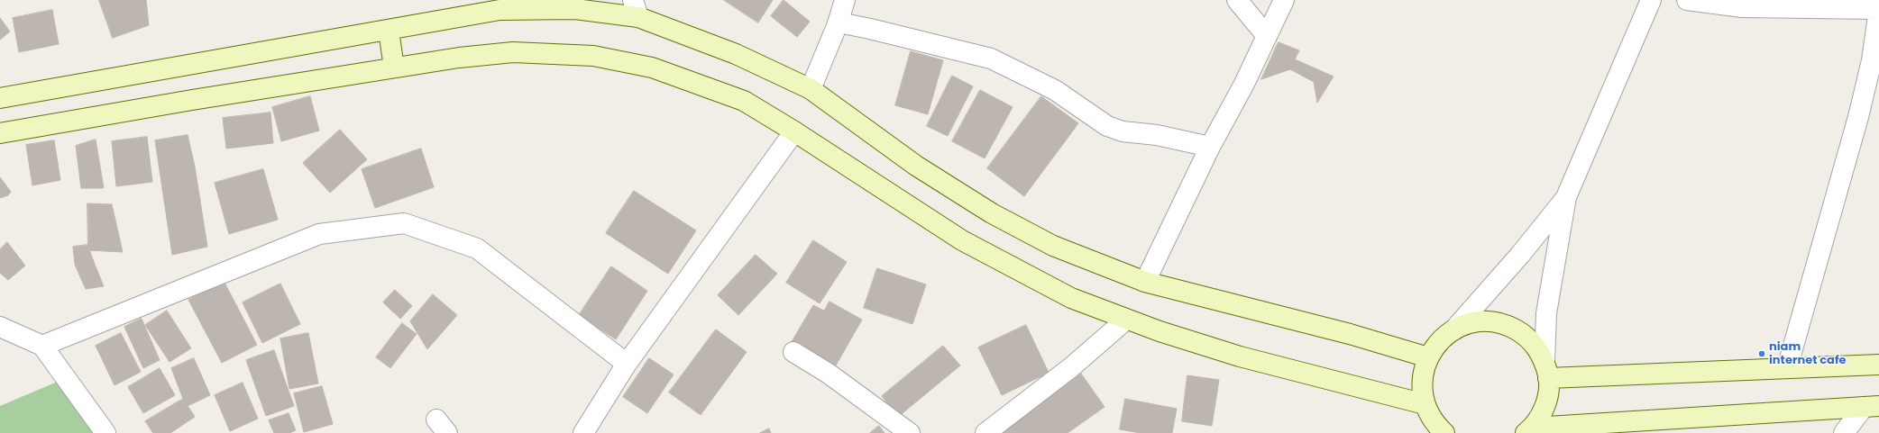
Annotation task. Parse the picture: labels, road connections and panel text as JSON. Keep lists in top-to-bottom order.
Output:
{
  "places": ["niam internet cafe"]
}
